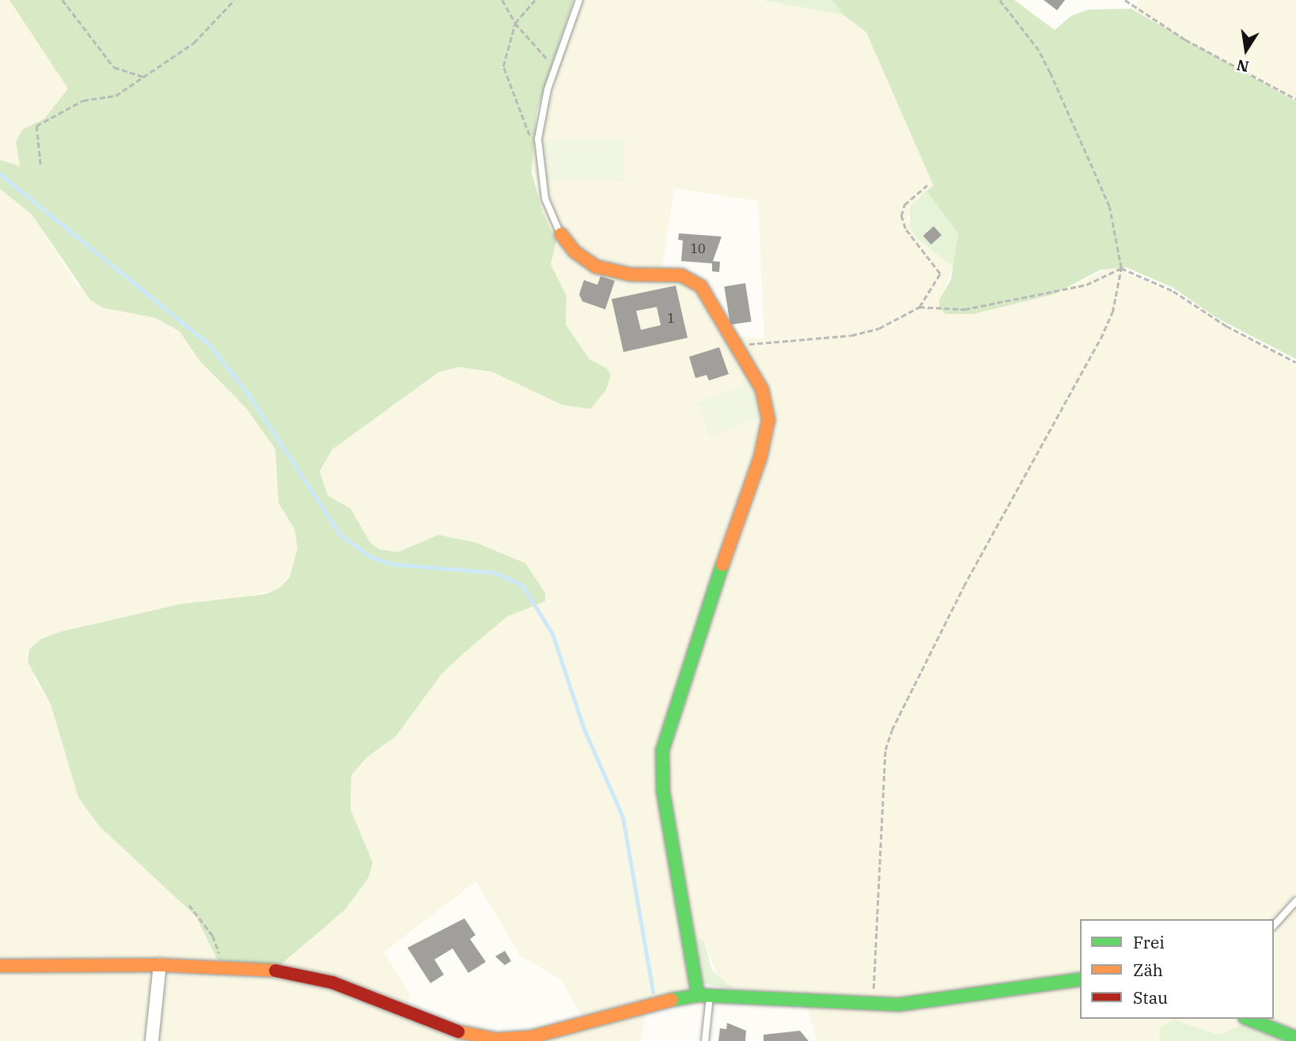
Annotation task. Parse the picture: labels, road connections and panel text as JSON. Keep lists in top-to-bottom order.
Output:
{
  "house_numbers": ["10", "1"],
  "legend": ["Frei", "Zäh", "Stau"],
  "north": "bottom"
}
